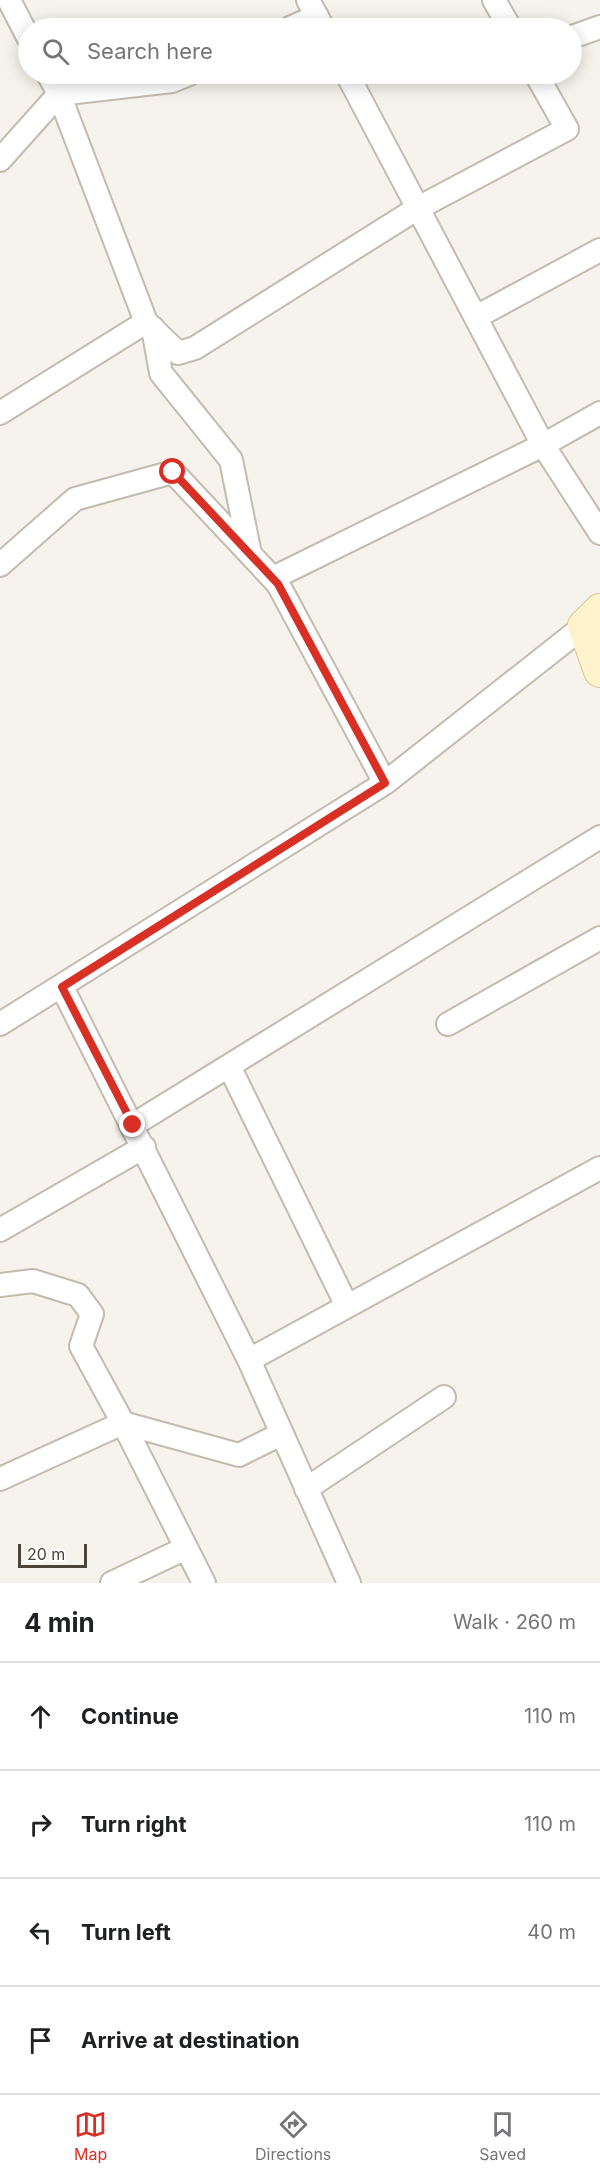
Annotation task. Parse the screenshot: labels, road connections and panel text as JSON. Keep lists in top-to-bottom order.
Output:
{
  "scale_bar": "20 m",
  "page": {
    "search": "Search here",
    "scale": "20 m",
    "heading": ["4 min", "Walk · 260 m"],
    "list": [
      ["Continue", "110 m"],
      ["Turn right", "110 m"],
      ["Turn left", "40 m"],
      "Arrive at destination"
    ],
    "nav": ["Map", "Directions", "Saved"]
  }
}
